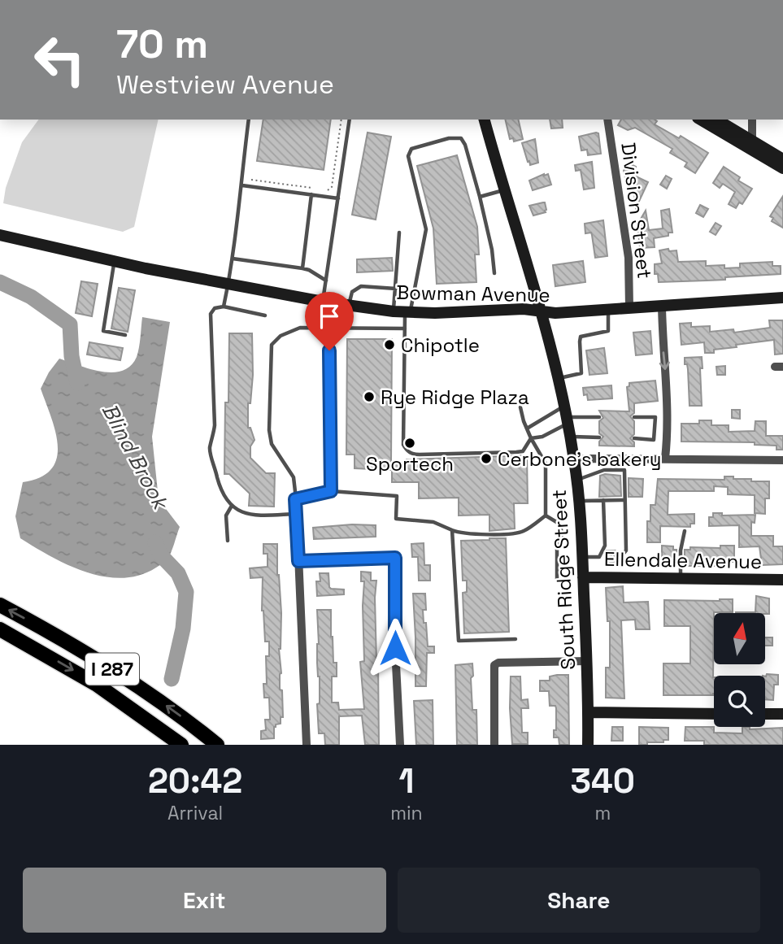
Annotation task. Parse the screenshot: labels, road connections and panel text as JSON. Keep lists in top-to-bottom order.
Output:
{
  "streets": {
    "highway": ["I 287"],
    "street": [
      "Division Street",
      "Bowman Avenue",
      "Ellendale Avenue",
      "South Ridge Street"
    ]
  },
  "crossings": [
    ["Division Street", "Bowman Avenue"],
    ["Bowman Avenue", "South Ridge Street"],
    ["Ellendale Avenue", "South Ridge Street"]
  ],
  "water": ["Blind Brook"],
  "places": [
    "Chipotle",
    "Rye Ridge Plaza",
    "Sportech",
    "Cerbone's bakery"
  ],
  "north": "top",
  "page": {
    "turn": ["70 m", "Westview Avenue"],
    "eta": [
      "20:42",
      "Arrival",
      "1",
      "min",
      "340",
      "m"
    ],
    "buttons": ["Exit", "Share"]
  }
}
